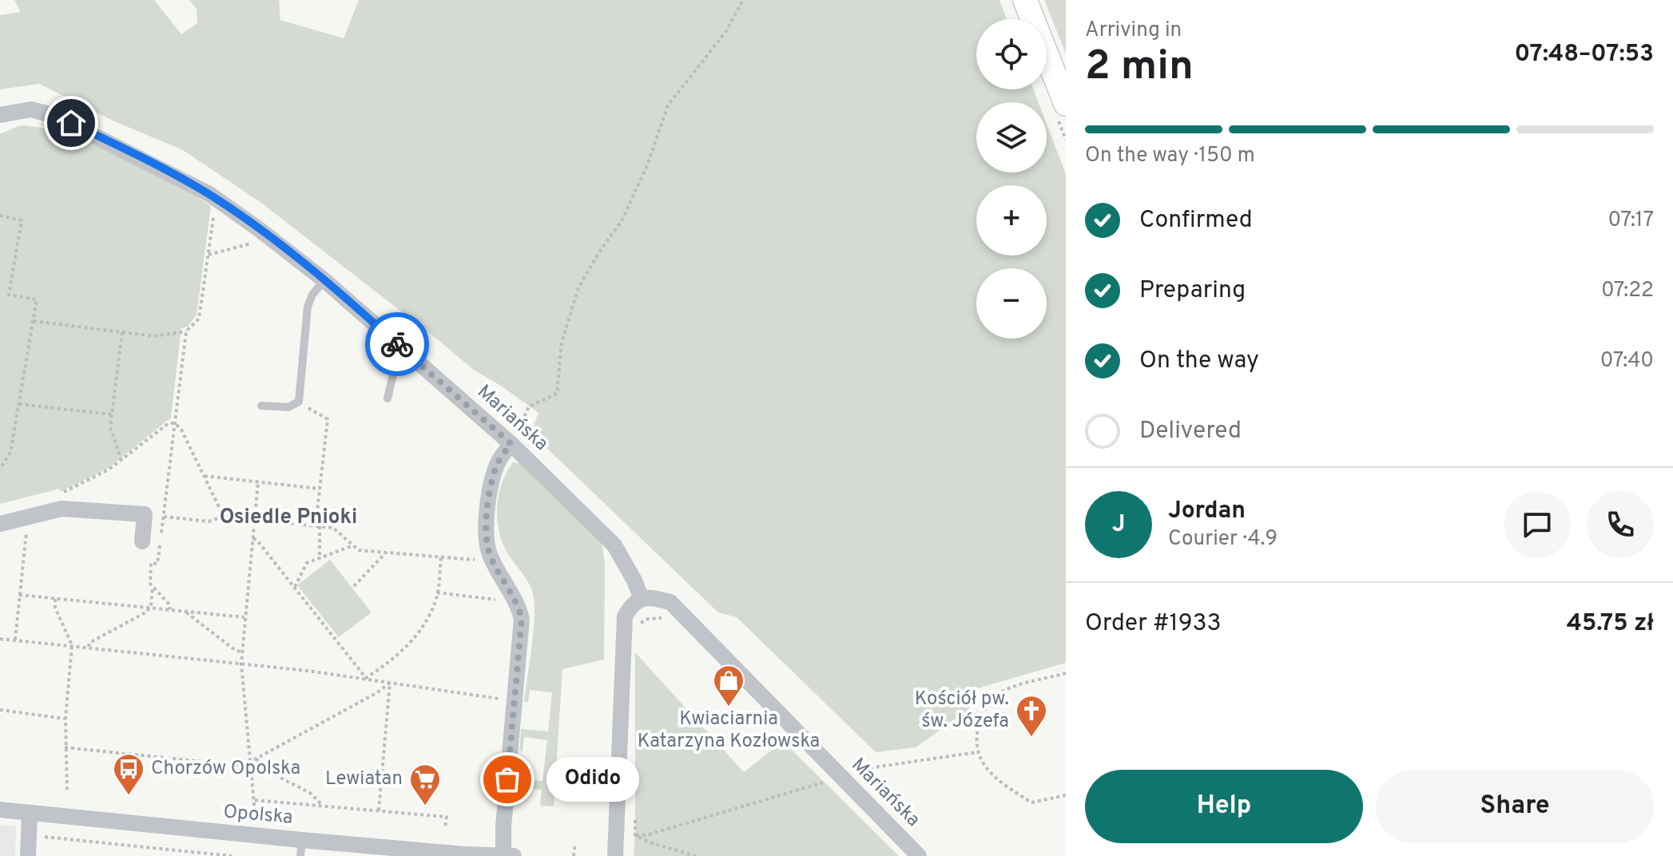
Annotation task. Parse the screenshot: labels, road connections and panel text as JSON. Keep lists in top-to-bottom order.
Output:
{
  "streets": {
    "street": ["Mariańska", "Opolska"]
  },
  "districts": ["Osiedle Pnioki"],
  "places": {
    "shop": ["Kwiaciarnia Katarzyna Kozłowska"],
    "church": ["Kościół pw. św. Józefa"],
    "other": ["Odido"],
    "bus stop": ["Chorzów Opolska"],
    "supermarket": ["Lewiatan"]
  },
  "page": {
    "heading": ["2 min", "Arriving in", "07:48–07:53"],
    "panel": [
      "Jordan",
      "Courier · 4.9",
      "Order #1933",
      "45.75 zł"
    ],
    "map_buttons": ["+", "−"],
    "bar": "On the way · 150 m",
    "list": [
      ["Confirmed", "07:17"],
      ["Preparing", "07:22"],
      ["On the way", "07:40"],
      "Delivered"
    ],
    "round": "J",
    "bubble": "Odido",
    "buttons": ["Help", "Share"]
  }
}
